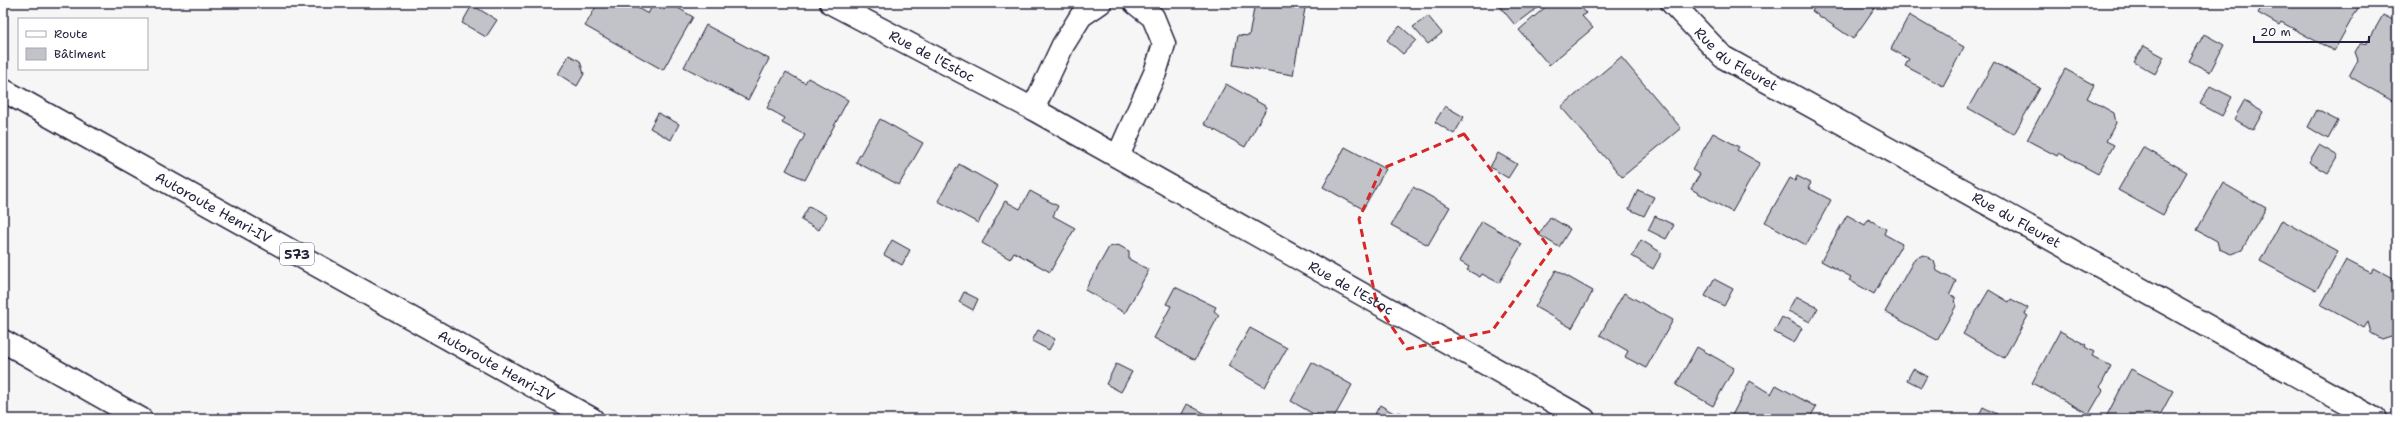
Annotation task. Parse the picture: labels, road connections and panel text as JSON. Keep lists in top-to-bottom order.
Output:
{
  "streets": {
    "main road": [
      "Rue de l'Estoc",
      "Rue du Fleuret",
      "Autoroute Henri-IV",
      "573"
    ]
  },
  "legend": ["Route", "Bâtiment"],
  "scale_bar": "20 m"
}
